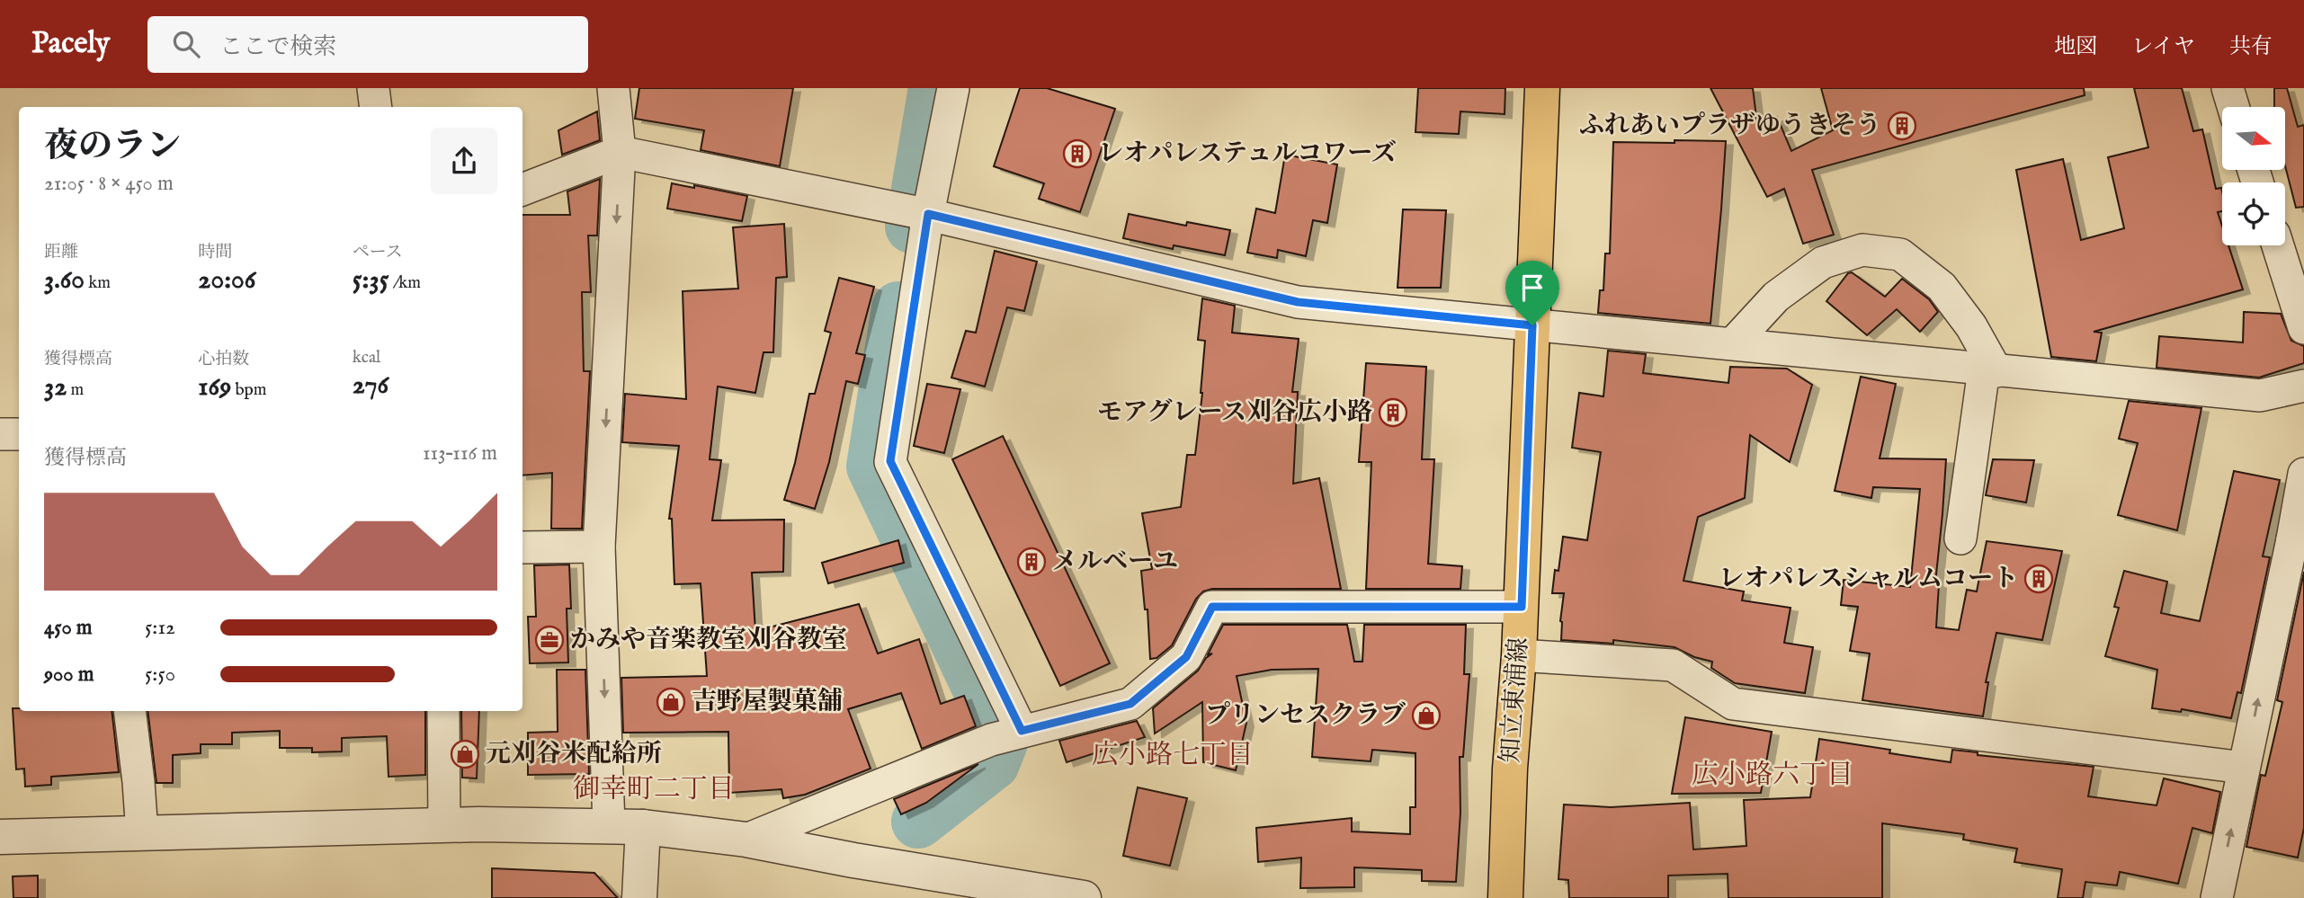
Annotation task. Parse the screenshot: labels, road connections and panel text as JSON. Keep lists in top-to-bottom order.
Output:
{
  "streets": {
    "main road": ["知立東浦線"]
  },
  "districts": ["広小路七丁目", "広小路六丁目", "御幸町二丁目"],
  "places": {
    "building": [
      "ふれあいプラザゆうきそう",
      "レオパレステュルコワーズ",
      "モアグレース刈谷広小路",
      "メルベーユ",
      "レオパレスシャルムコート"
    ],
    "office": ["かみや音楽教室刈谷教室"],
    "shop": ["吉野屋製菓舗", "プリンセスクラブ", "元刈谷米配給所"]
  },
  "north": "right",
  "page": {
    "header": "Pacely",
    "search": "ここで検索",
    "nav": ["地図", "レイヤ", "共有"],
    "heading": ["夜のラン", "21:05 · 8 × 450 m"],
    "stats": [
      ["距離", "3.60 km"],
      ["時間", "20:06"],
      ["ペース", "5:35 /km"],
      ["獲得標高", "32 m"],
      ["心拍数", "169 bpm"],
      ["kcal", "276"]
    ],
    "chart": ["獲得標高", "113–116 m"],
    "list": [
      {
        "name": "450 m",
        "note": "5:12"
      },
      {
        "name": "900 m",
        "note": "5:50"
      }
    ]
  }
}
